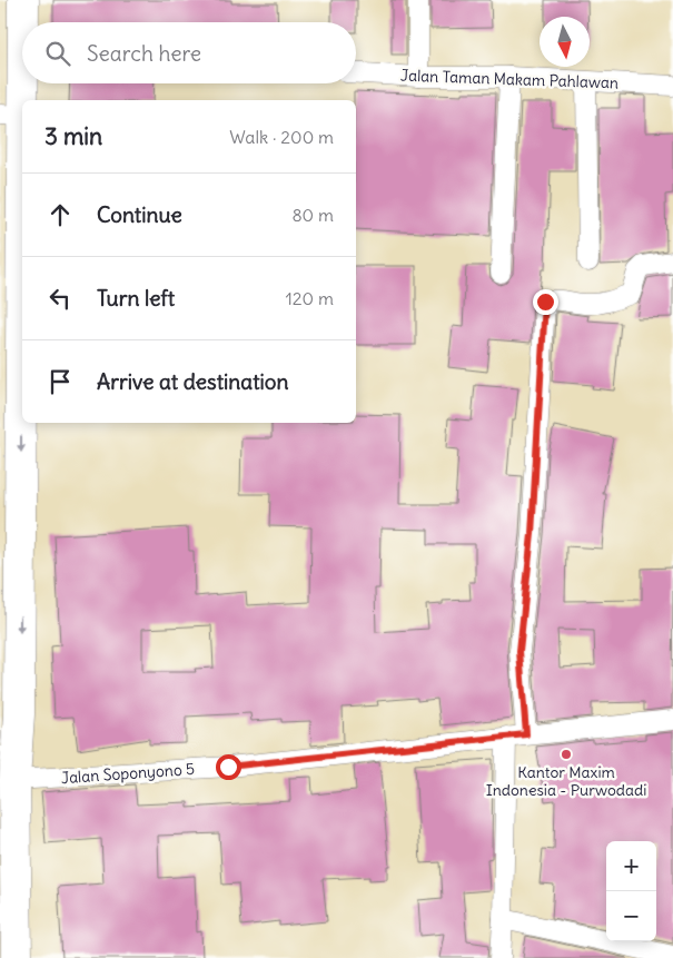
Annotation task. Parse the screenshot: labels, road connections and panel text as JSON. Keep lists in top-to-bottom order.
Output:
{
  "streets": {
    "street": ["Jalan Taman Makam Pahlawan", "Jalan Soponyono 5"]
  },
  "places": ["Kantor Maxim Indonesia - Purwodadi"],
  "north": "bottom",
  "page": {
    "search": "Search here",
    "heading": ["3 min", "Walk · 200 m"],
    "list": [
      ["Continue", "80 m"],
      ["Turn left", "120 m"],
      "Arrive at destination"
    ],
    "map_buttons": ["+", "−"]
  }
}
